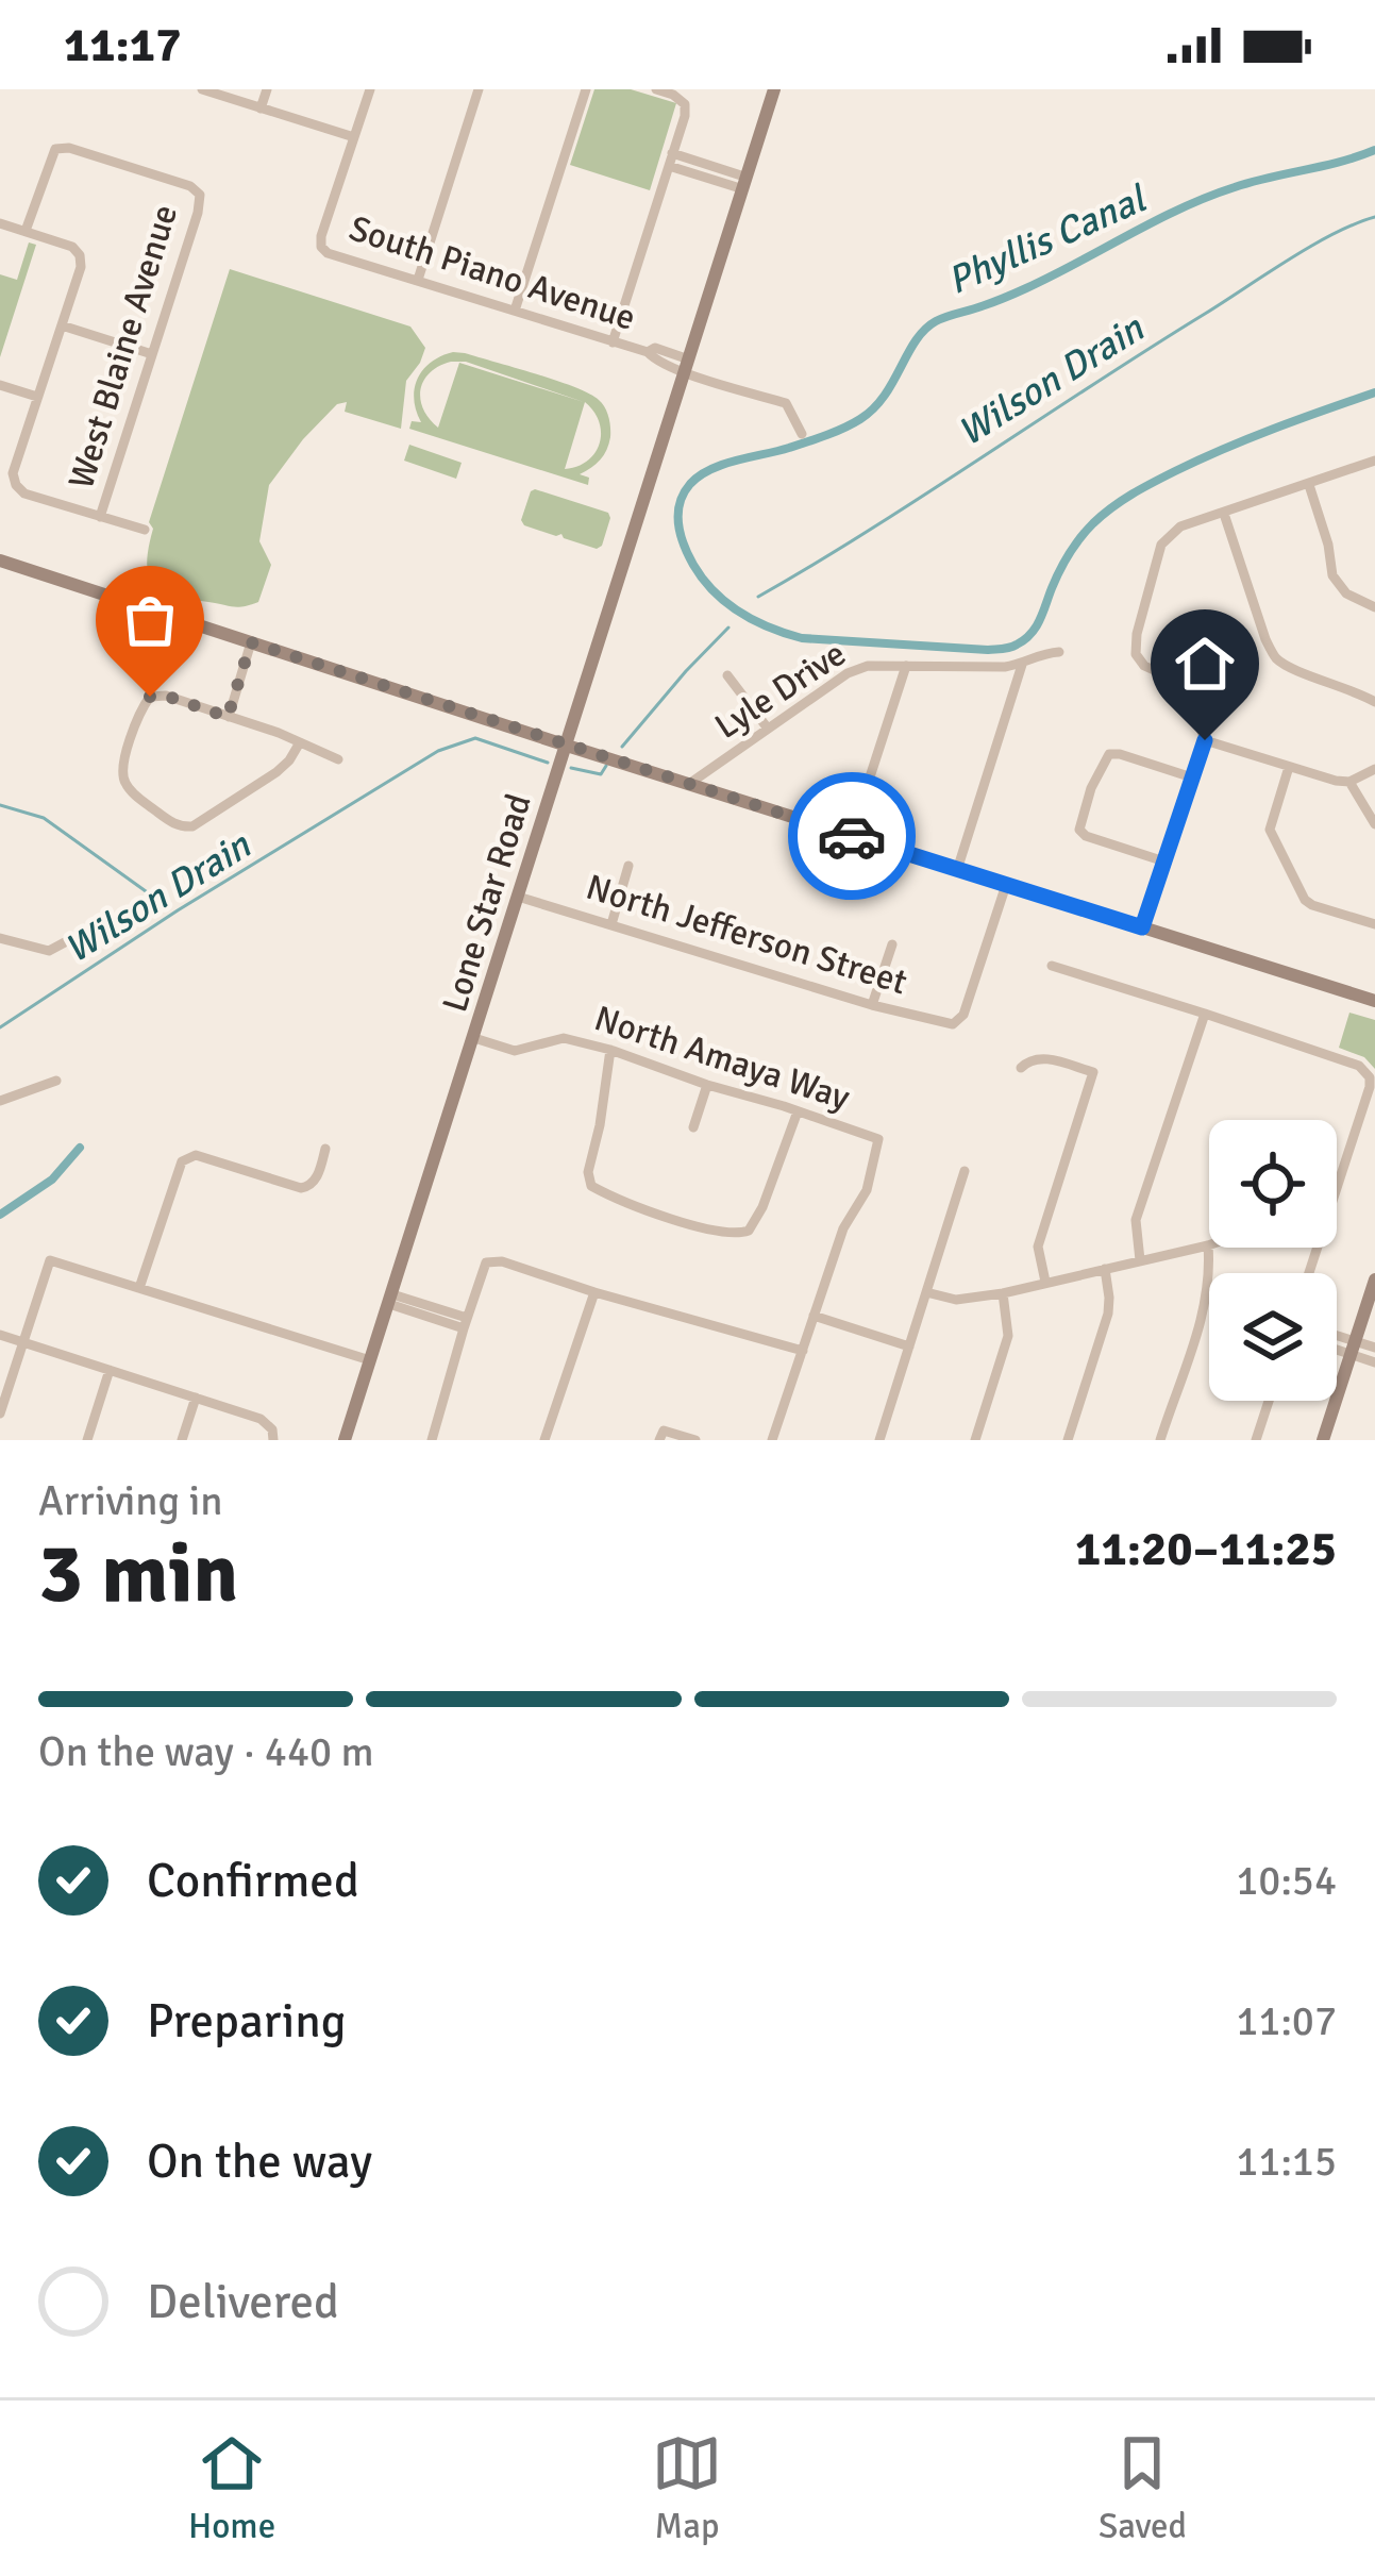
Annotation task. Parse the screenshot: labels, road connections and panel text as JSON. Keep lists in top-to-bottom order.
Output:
{
  "streets": {
    "main road": ["Lone Star Road"],
    "street": [
      "South Piano Avenue",
      "West Blaine Avenue",
      "Lyle Drive",
      "North Jefferson Street",
      "North Amaya Way"
    ]
  },
  "crossings": [
    ["South Piano Avenue", "Lone Star Road"],
    ["Lone Star Road", "North Jefferson Street"],
    ["Lone Star Road", "North Amaya Way"]
  ],
  "water": ["Phyllis Canal", "Wilson Drain"],
  "page": {
    "status": "11:17",
    "heading": ["3 min", "Arriving in", "11:20–11:25"],
    "bar": "On the way · 440 m",
    "list": [
      ["Confirmed", "10:54"],
      ["Preparing", "11:07"],
      ["On the way", "11:15"],
      "Delivered"
    ],
    "tabs": ["Home", "Map", "Saved"]
  }
}
